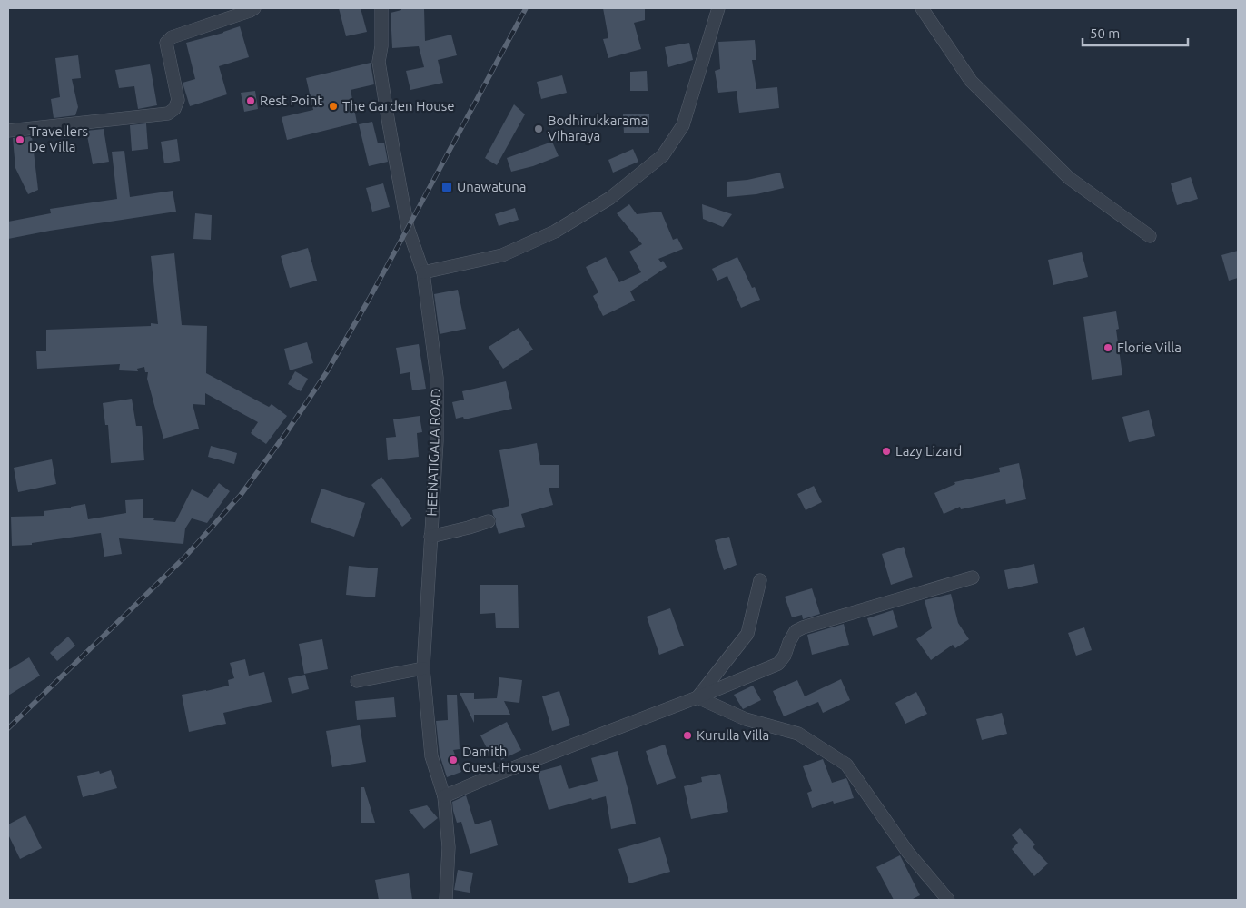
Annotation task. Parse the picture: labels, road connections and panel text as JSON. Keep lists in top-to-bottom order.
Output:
{
  "streets": {
    "street": ["HEENATIGALA ROAD"]
  },
  "places": {
    "other": [
      "Rest Point",
      "The Garden House",
      "Bodhirukkarama Viharaya",
      "Travellers De Villa",
      "Florie Villa",
      "Lazy Lizard",
      "Kurulla Villa",
      "Damith Guest House"
    ],
    "transit": ["Unawatuna"]
  },
  "scale_bar": "50 m"
}
